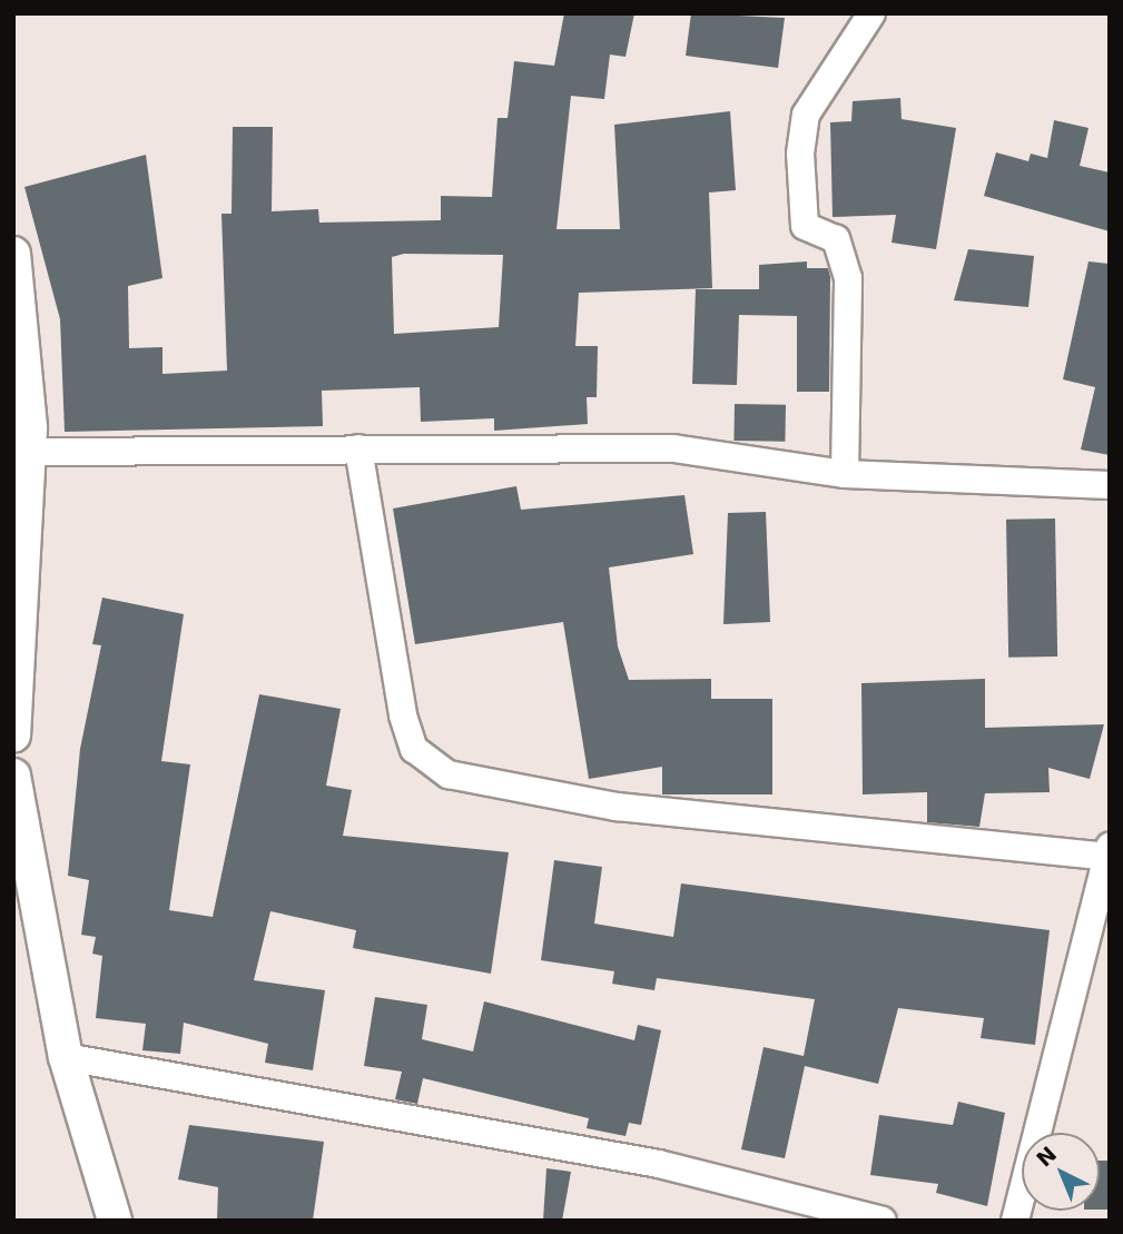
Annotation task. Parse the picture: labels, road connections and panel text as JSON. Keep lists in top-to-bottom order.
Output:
{
  "north": "top left"
}
